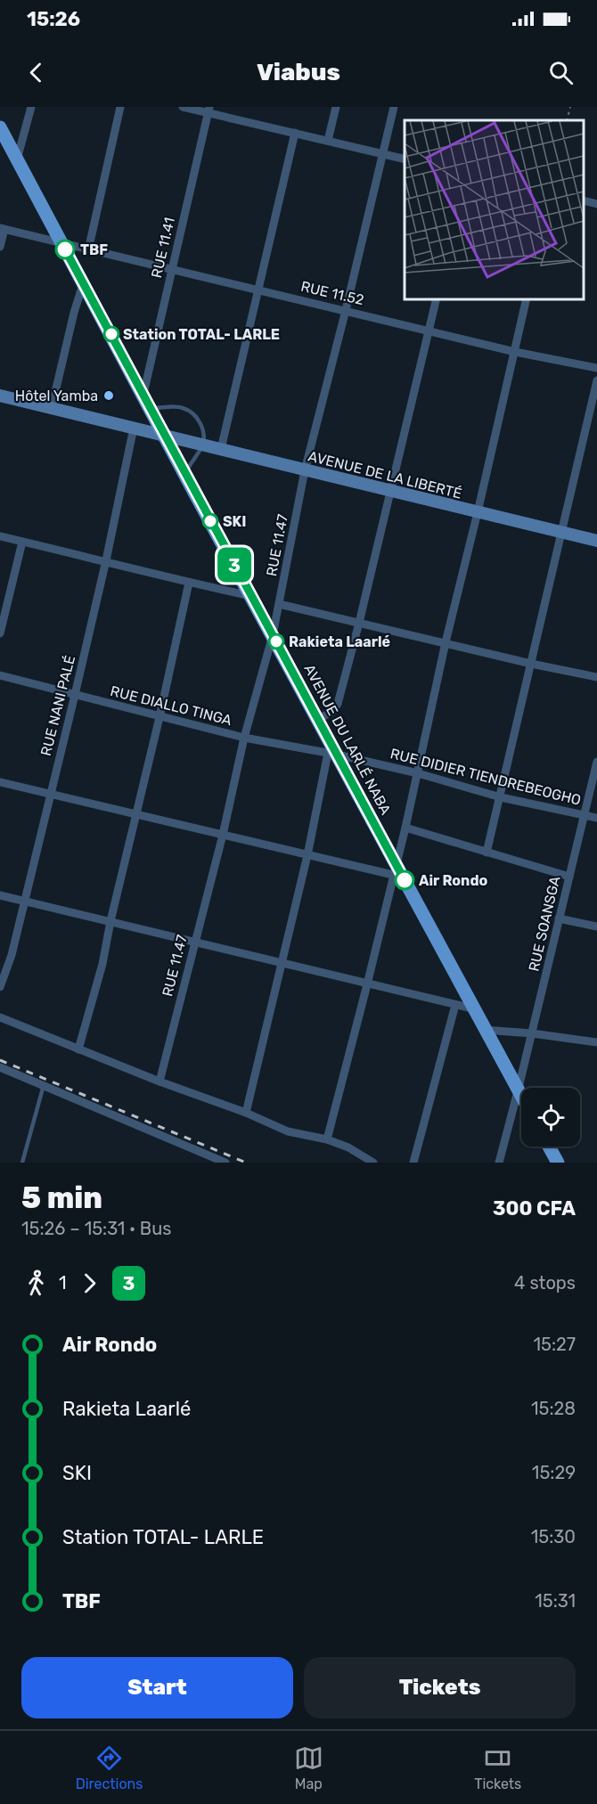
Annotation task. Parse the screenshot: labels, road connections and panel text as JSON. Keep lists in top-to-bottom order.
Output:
{
  "streets": {
    "main road": ["AVENUE DE LA LIBERTÉ", "AVENUE DU LARLÉ NABA"],
    "street": [
      "RUE 11.41",
      "RUE 11.52",
      "RUE 11.47",
      "RUE NANI PALÉ",
      "RUE DIALLO TINGA",
      "RUE DIDIER TIENDREBEOGHO",
      "RUE SOANSGA"
    ]
  },
  "crossings": [
    ["RUE 11.41", "RUE 11.52"],
    ["RUE 11.41", "AVENUE DU LARLÉ NABA"],
    ["RUE 11.52", "RUE 11.47"],
    ["RUE 11.52", "AVENUE DU LARLÉ NABA"],
    ["AVENUE DE LA LIBERTÉ", "RUE 11.47"],
    ["AVENUE DE LA LIBERTÉ", "RUE NANI PALÉ"],
    ["AVENUE DE LA LIBERTÉ", "AVENUE DU LARLÉ NABA"],
    ["RUE 11.47", "RUE DIALLO TINGA"],
    ["RUE 11.47", "AVENUE DU LARLÉ NABA"],
    ["RUE NANI PALÉ", "RUE DIALLO TINGA"],
    ["RUE DIALLO TINGA", "AVENUE DU LARLÉ NABA"],
    ["RUE DIALLO TINGA", "RUE DIDIER TIENDREBEOGHO"],
    ["AVENUE DU LARLÉ NABA", "RUE DIDIER TIENDREBEOGHO"],
    ["AVENUE DU LARLÉ NABA", "RUE SOANSGA"],
    ["RUE DIDIER TIENDREBEOGHO", "RUE SOANSGA"]
  ],
  "places": [
    "TBF",
    "Station TOTAL- LARLE",
    "Hôtel Yamba",
    "SKI",
    "Rakieta Laarlé",
    "Air Rondo"
  ],
  "lines": ["bus line 3"],
  "page": {
    "status": "15:26",
    "header": "Viabus",
    "on_map": "3",
    "heading": ["5 min", "15:26 – 15:31 · Bus", "300 CFA"],
    "legs": ["1", "3", "4 stops"],
    "list": [
      {
        "name": "Air Rondo",
        "value": "15:27"
      },
      {
        "name": "Rakieta Laarlé",
        "value": "15:28"
      },
      {
        "name": "SKI",
        "value": "15:29"
      },
      {
        "name": "Station TOTAL- LARLE",
        "value": "15:30"
      },
      {
        "name": "TBF",
        "value": "15:31"
      }
    ],
    "buttons": ["Start", "Tickets"],
    "tabs": ["Directions", "Map", "Tickets"]
  }
}
